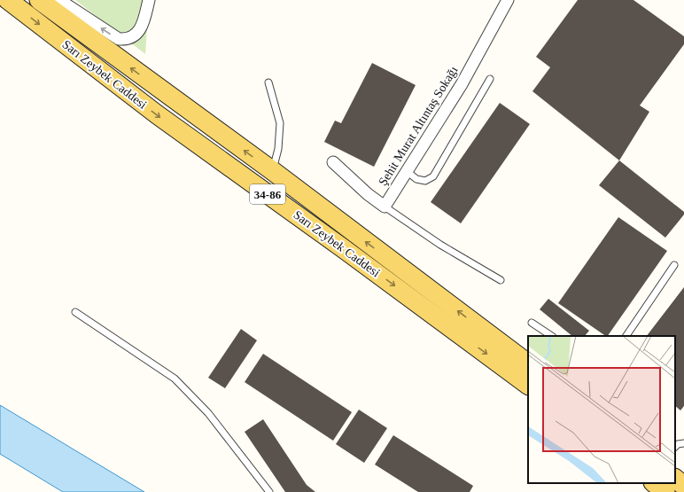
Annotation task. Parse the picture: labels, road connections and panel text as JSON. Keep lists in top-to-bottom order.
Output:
{
  "streets": {
    "main road": ["Sarı Zeybek Caddesi", "34-86"],
    "street": ["Şehit Murat Altıntaş Sokağı"]
  }
}
